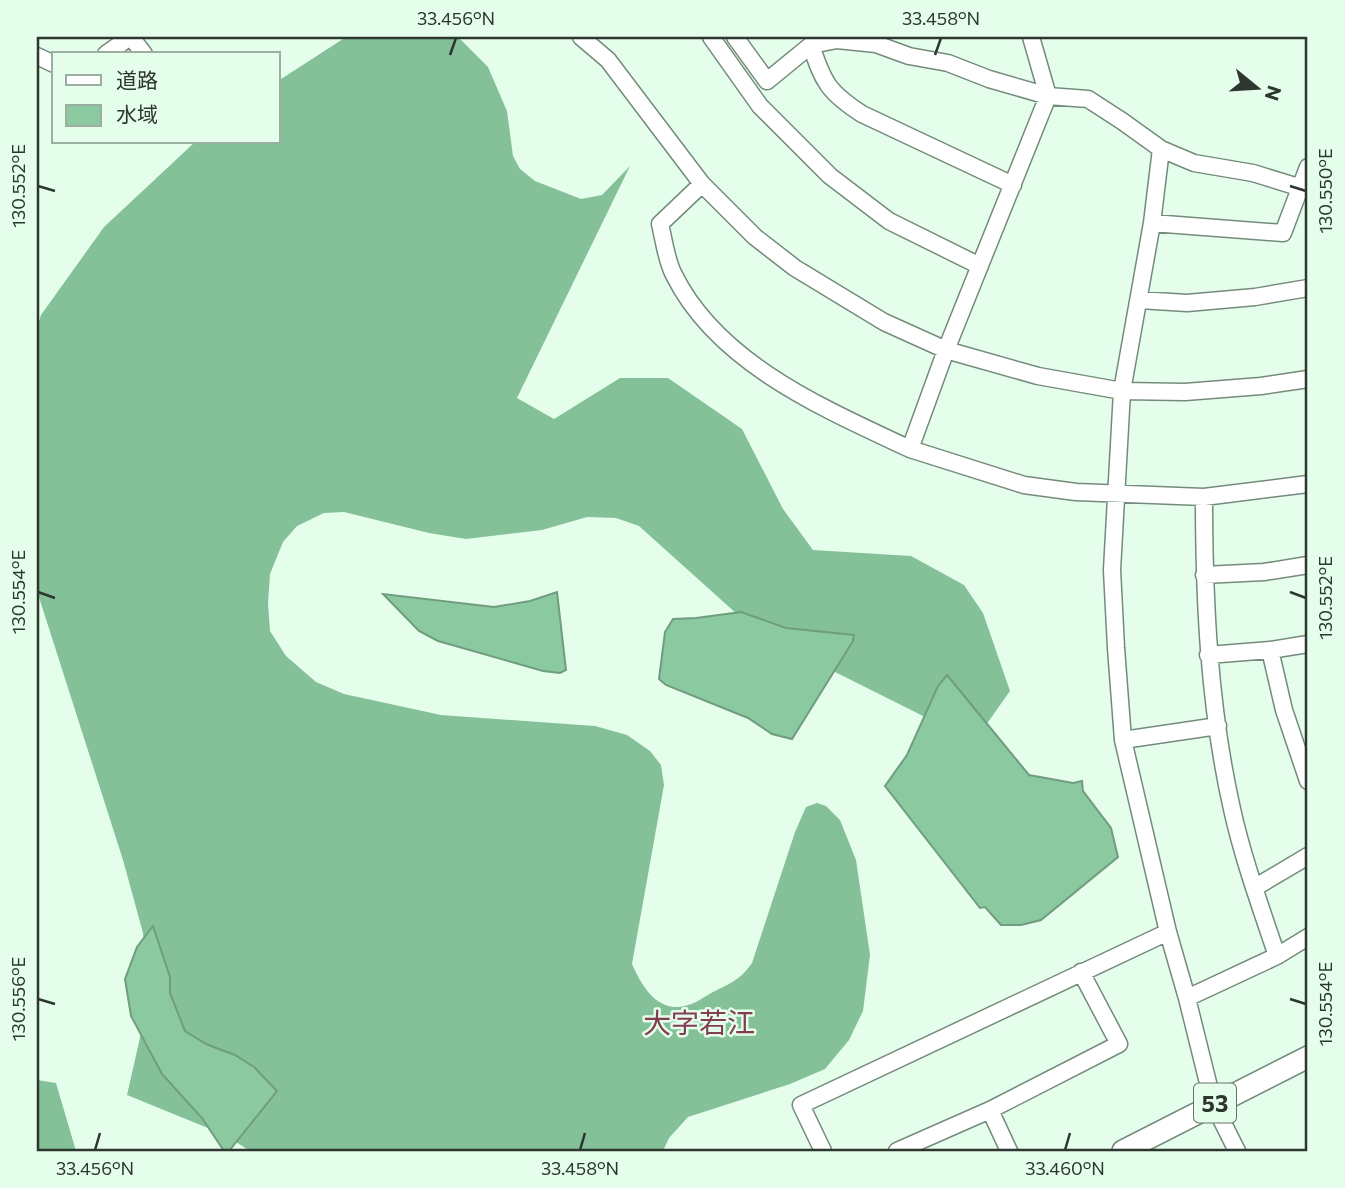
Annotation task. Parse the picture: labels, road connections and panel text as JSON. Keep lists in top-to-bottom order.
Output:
{
  "streets": {
    "main road": ["53"]
  },
  "districts": ["大字若江"],
  "legend": ["道路", "水域"],
  "north": "right",
  "coordinates": [
    "33.456°N",
    "33.458°N",
    "130.552°E",
    "130.550°E",
    "130.554°E",
    "130.556°E",
    "33.460°N"
  ]
}
